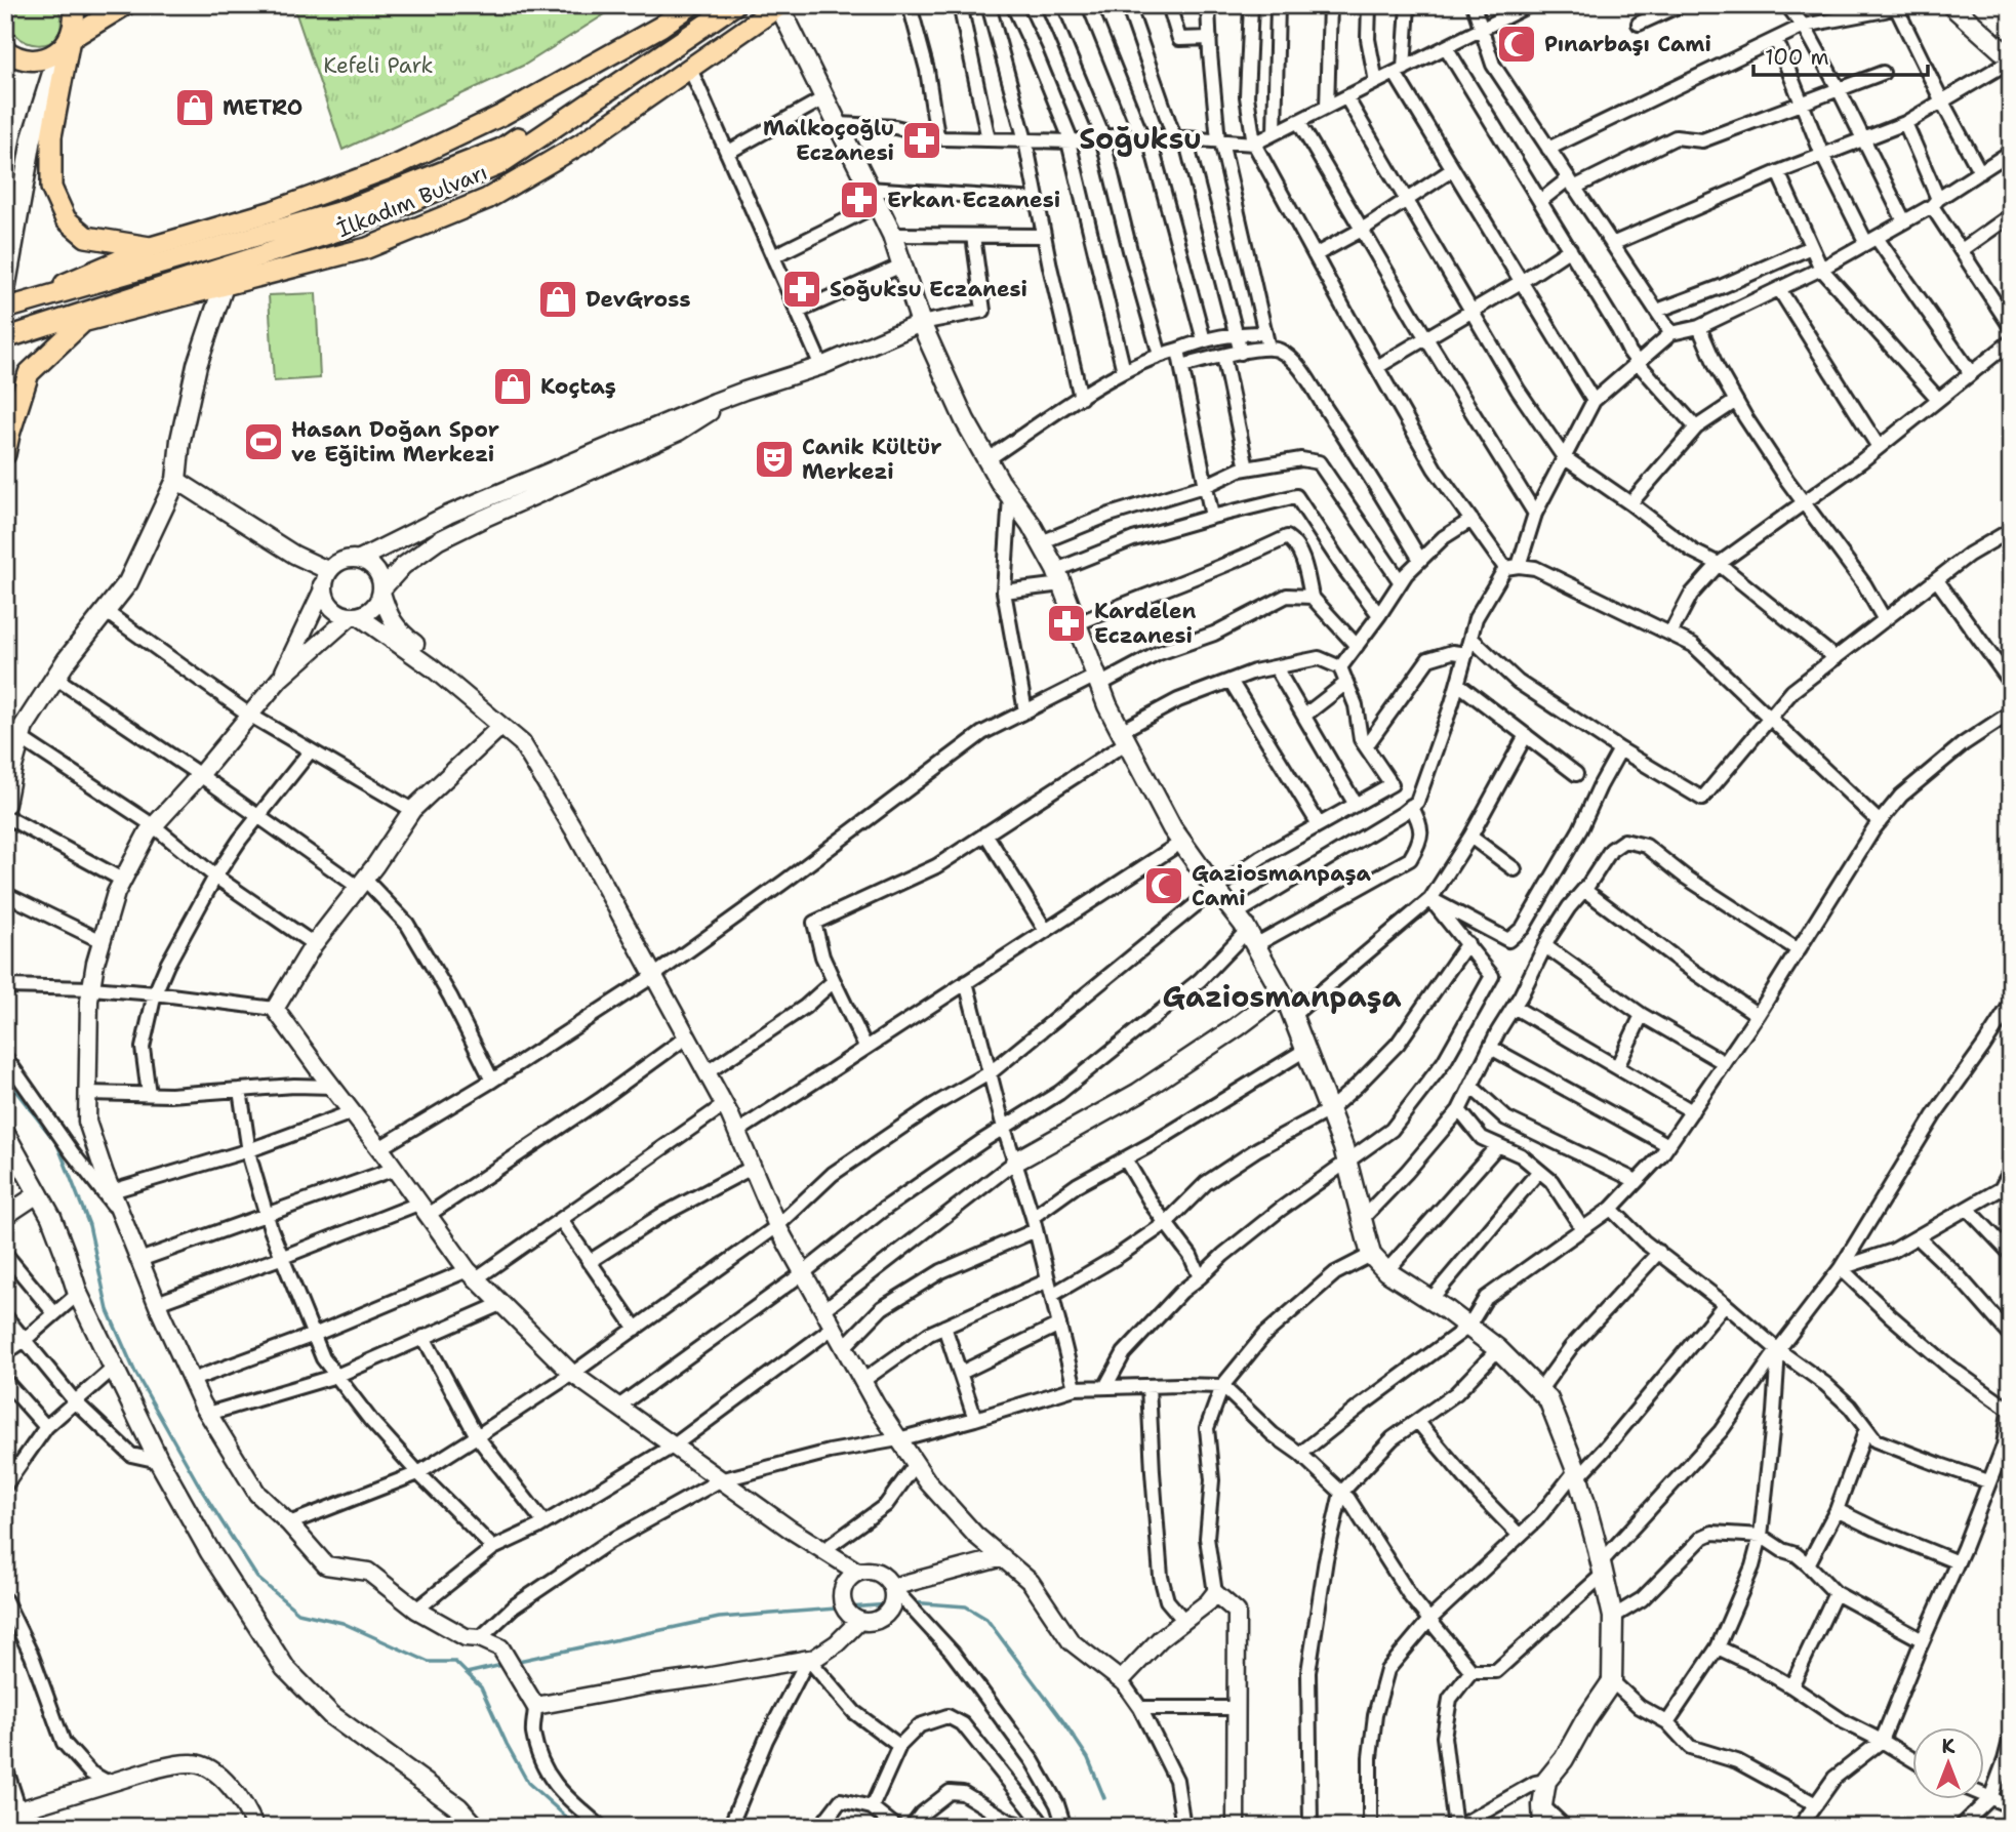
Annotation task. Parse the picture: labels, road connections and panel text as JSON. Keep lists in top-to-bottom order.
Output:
{
  "streets": {
    "main road": ["İlkadım Bulvarı"]
  },
  "districts": ["Soğuksu", "Gaziosmanpaşa"],
  "parks": ["Kefeli Park"],
  "places": {
    "mosque": ["Pınarbaşı Cami", "Gaziosmanpaşa Cami"],
    "shop": ["METRO", "DevGross", "Koçtaş"],
    "pharmacy": [
      "Malkoçoğlu Eczanesi",
      "Erkan Eczanesi",
      "Soğuksu Eczanesi",
      "Kardelen Eczanesi"
    ],
    "sports": ["Hasan Doğan Spor ve Eğitim Merkezi"],
    "theatre": ["Canik Kültür Merkezi"]
  },
  "scale_bar": "100 m",
  "north": "top"
}
